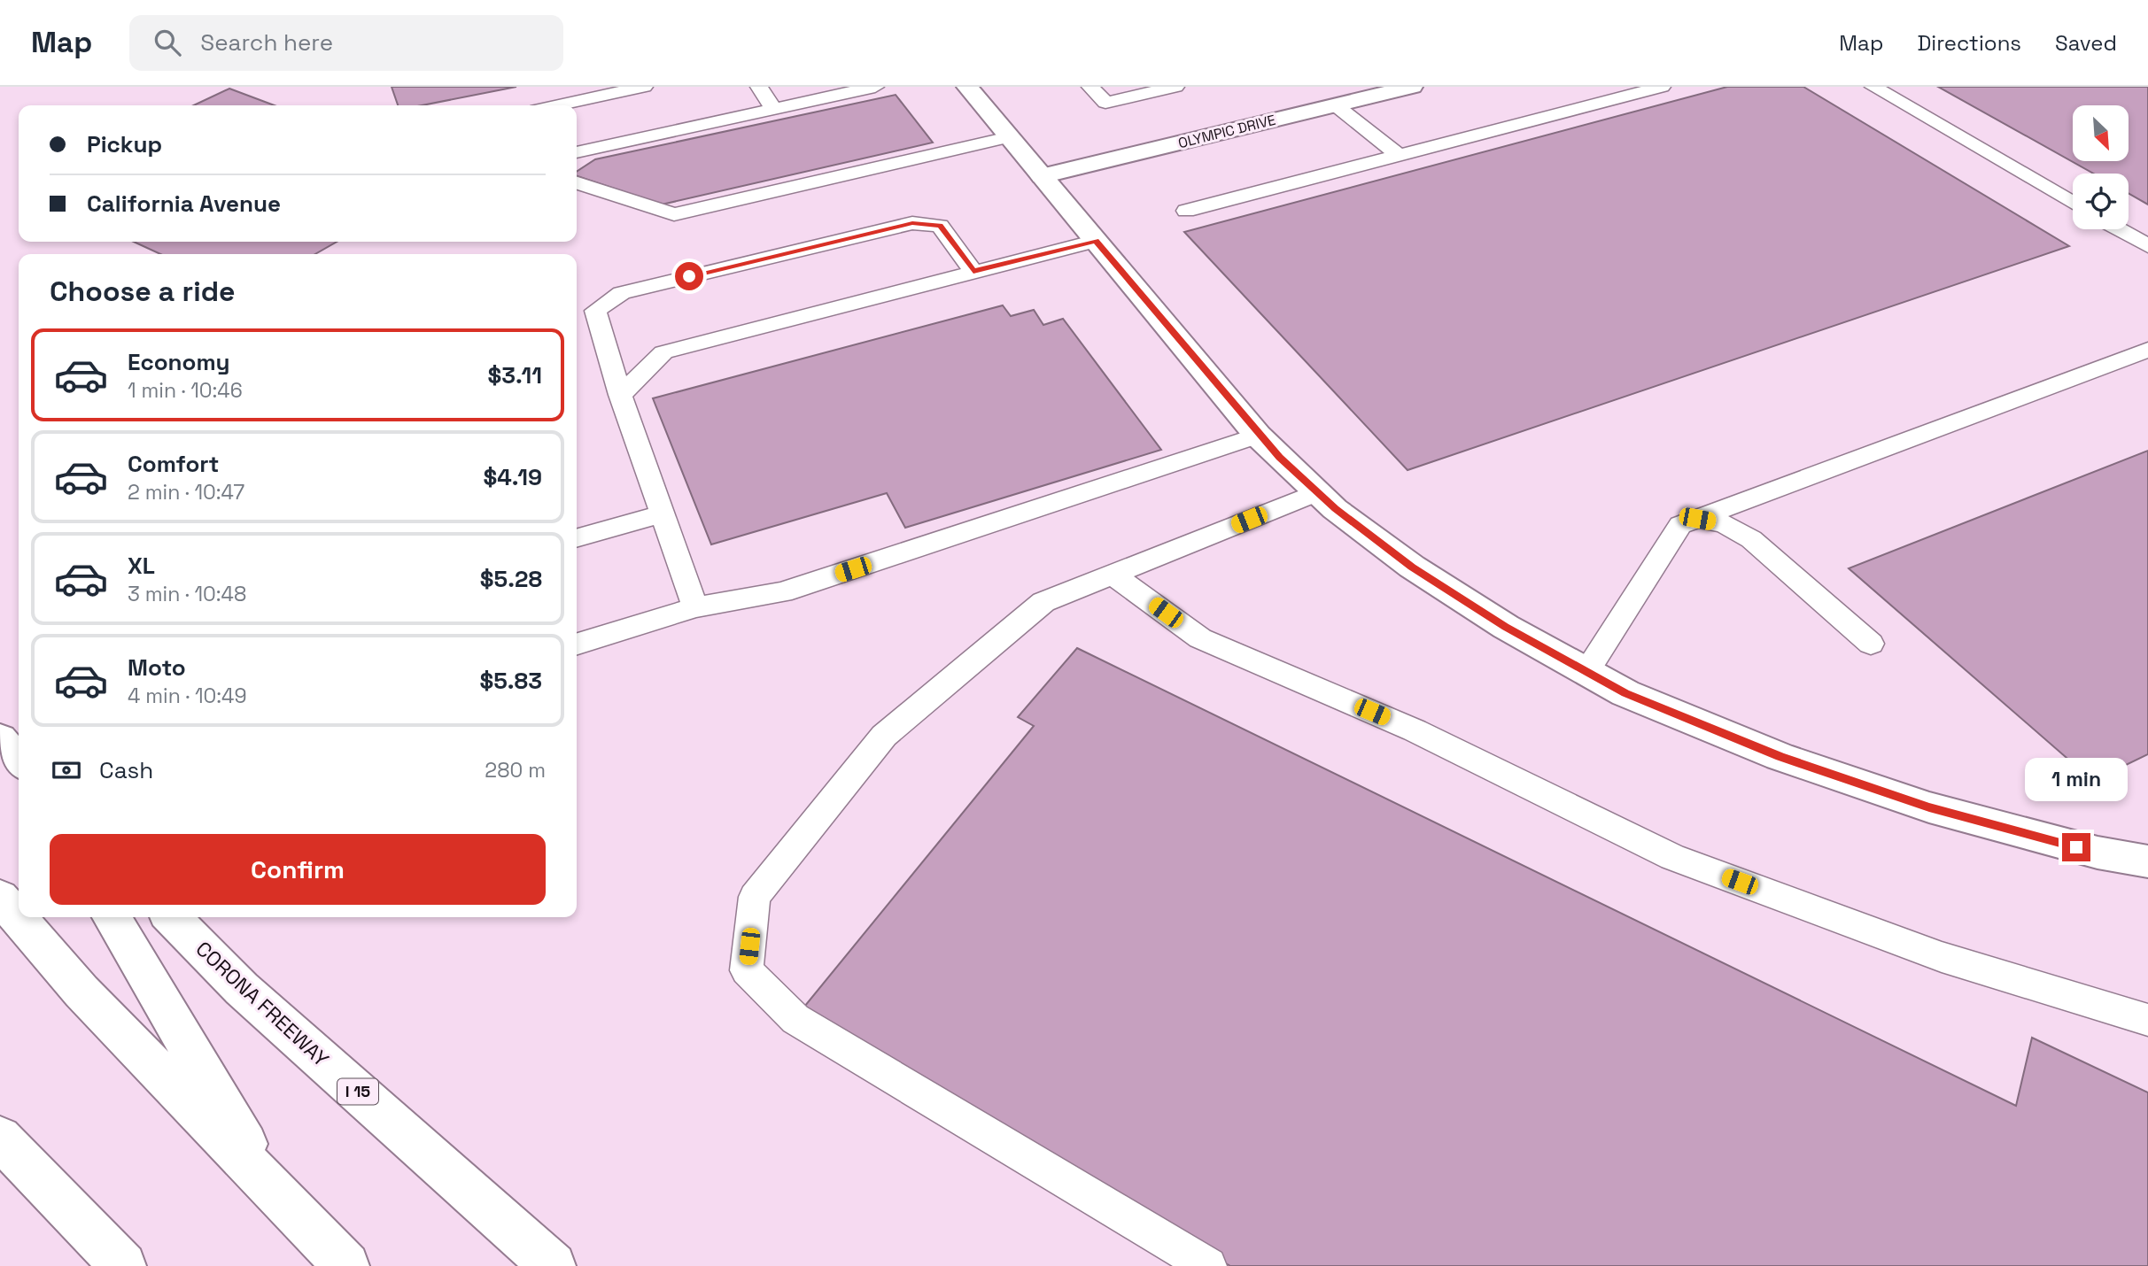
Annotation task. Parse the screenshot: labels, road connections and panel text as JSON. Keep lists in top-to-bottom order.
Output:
{
  "streets": {
    "main road": ["OLYMPIC DRIVE", "CORONA FREEWAY", "I 15"]
  },
  "north": "bottom right",
  "page": {
    "header": "Map",
    "search": "Search here",
    "nav": ["Map", "Directions", "Saved"],
    "banner": ["Pickup", "California Avenue"],
    "heading": "Choose a ride",
    "list": [
      {
        "name": "Economy",
        "note": "1 min · 10:46",
        "value": "$3.11"
      },
      {
        "name": "Comfort",
        "note": "2 min · 10:47",
        "value": "$4.19"
      },
      {
        "name": "XL",
        "note": "3 min · 10:48",
        "value": "$5.28"
      },
      {
        "name": "Moto",
        "note": "4 min · 10:49",
        "value": "$5.83"
      }
    ],
    "pay": ["Cash", "280 m"],
    "bubble": "1 min",
    "buttons": "Confirm"
  }
}
